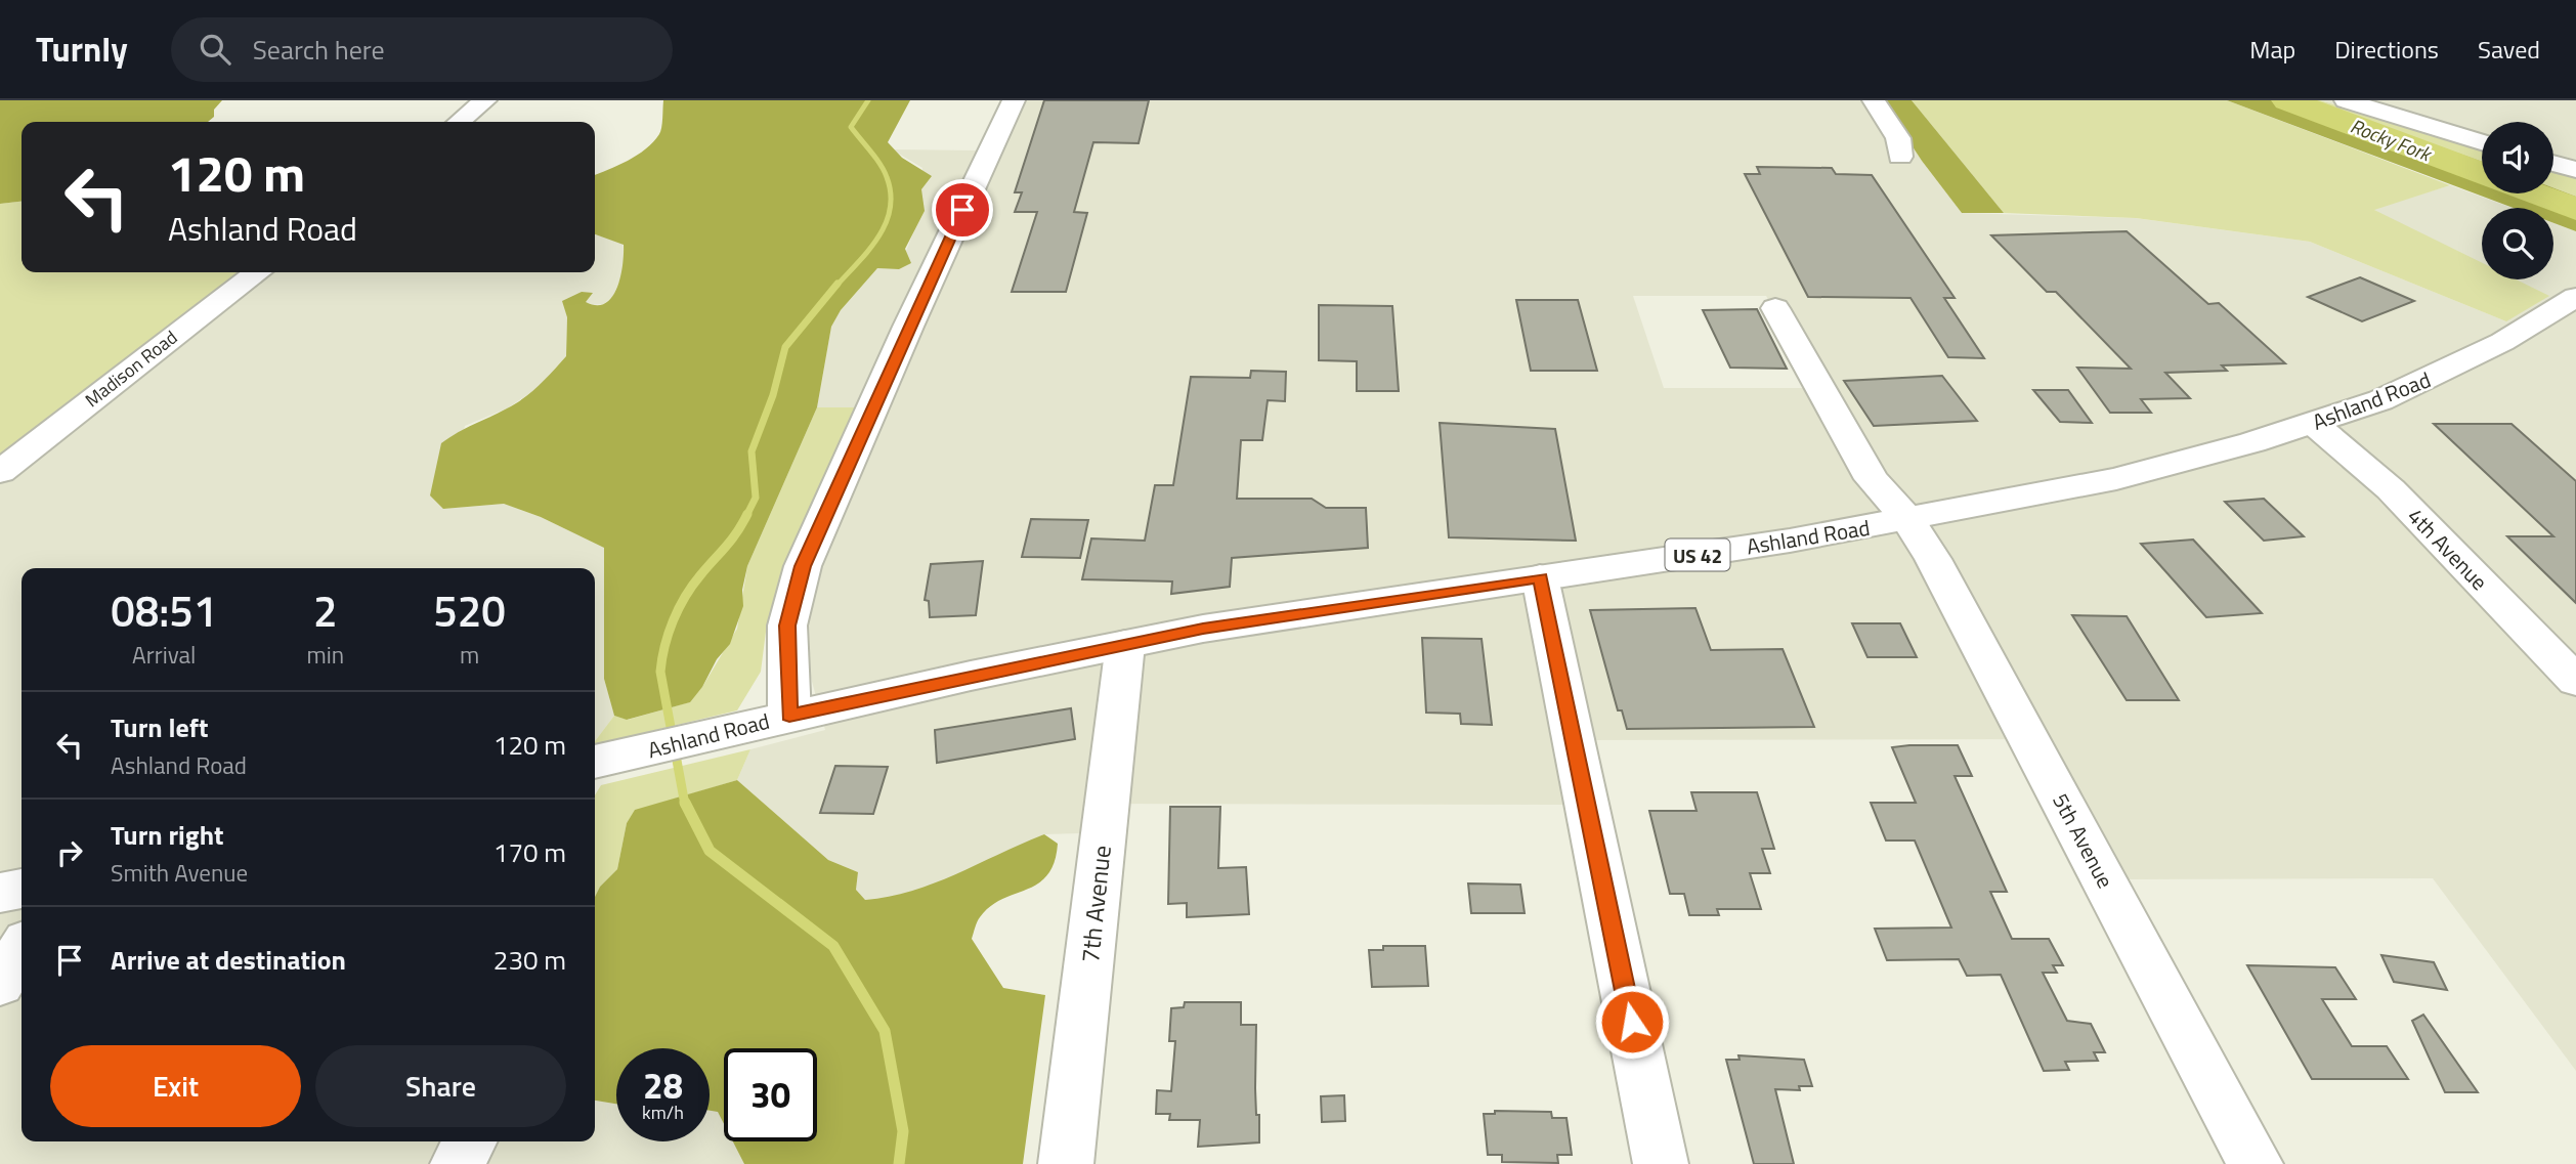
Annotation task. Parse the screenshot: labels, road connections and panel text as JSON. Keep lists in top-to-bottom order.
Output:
{
  "streets": {
    "street": [
      "Madison Road",
      "Ashland Road",
      "4th Avenue",
      "US 42",
      "5th Avenue",
      "7th Avenue"
    ]
  },
  "crossings": [
    ["Ashland Road", "4th Avenue"],
    ["Ashland Road", "5th Avenue"],
    ["Ashland Road", "7th Avenue"]
  ],
  "water": ["Rocky Fork"],
  "page": {
    "header": "Turnly",
    "search": "Search here",
    "nav": ["Map", "Directions", "Saved"],
    "turn": ["120 m", "Ashland Road"],
    "eta": [
      "08:51",
      "Arrival",
      "2",
      "min",
      "520",
      "m"
    ],
    "list": [
      {
        "name": "Turn left",
        "note": "Ashland Road",
        "value": "120 m"
      },
      {
        "name": "Turn right",
        "note": "Smith Avenue",
        "value": "170 m"
      },
      {
        "name": "Arrive at destination",
        "value": "230 m"
      }
    ],
    "buttons": ["Exit", "Share"],
    "speed": "28 km/h",
    "limit": "30"
  }
}
